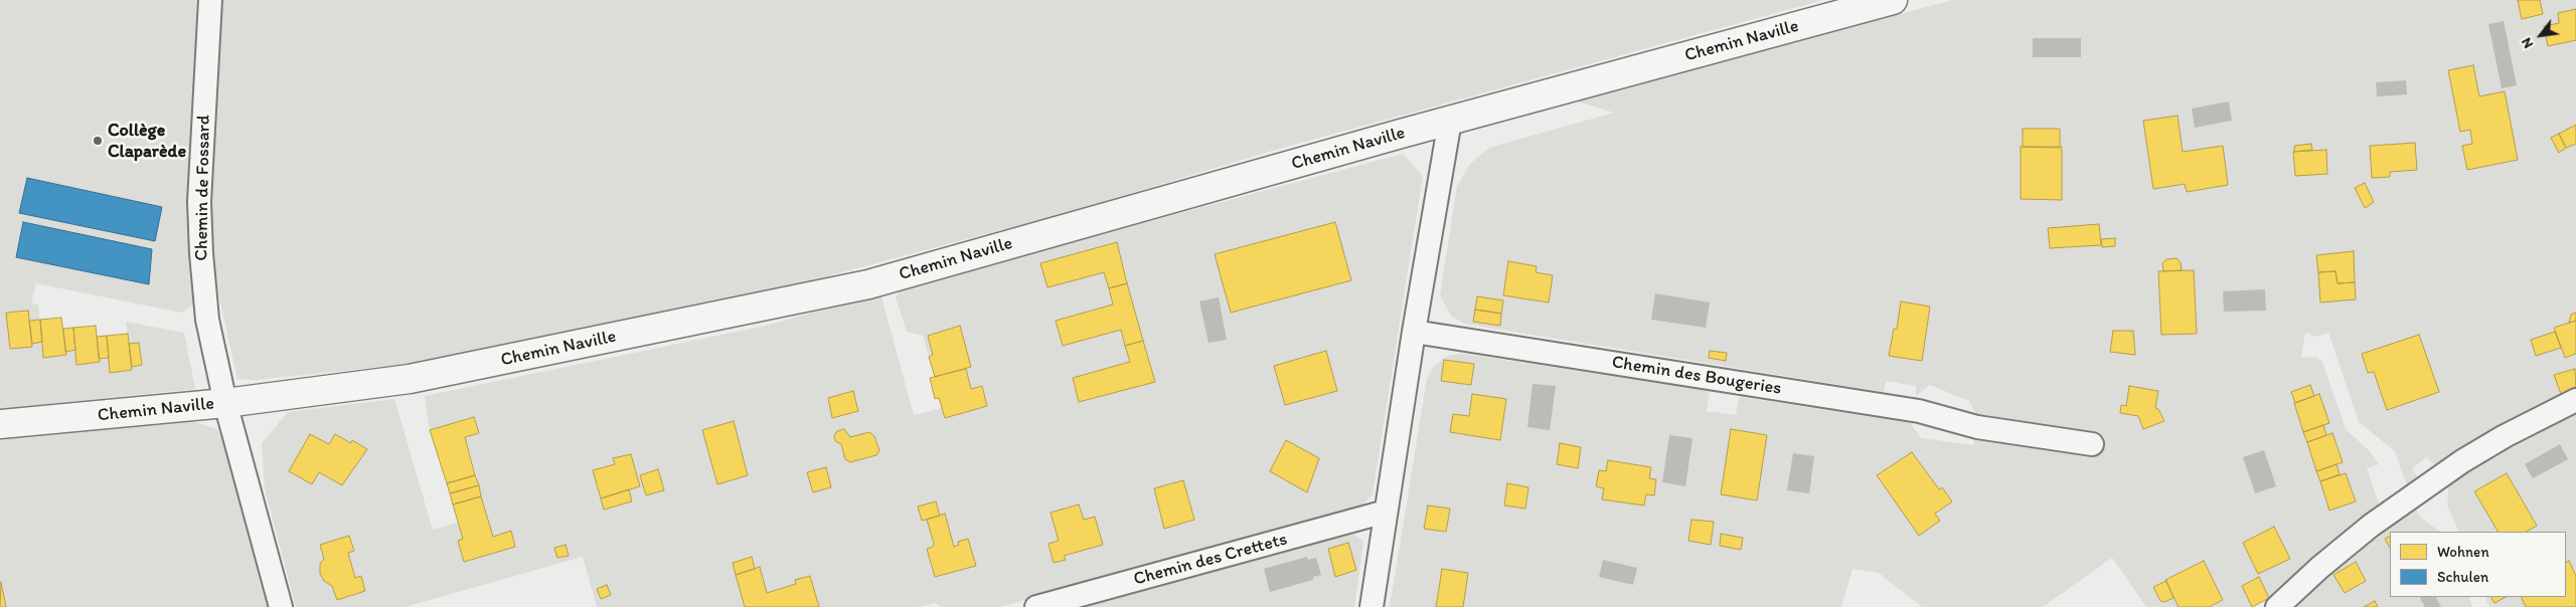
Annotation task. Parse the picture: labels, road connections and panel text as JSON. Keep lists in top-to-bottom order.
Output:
{
  "streets": {
    "street": [
      "Chemin Naville",
      "Chemin de Fossard",
      "Chemin des Bougeries",
      "Chemin des Crettets"
    ]
  },
  "crossings": [
    ["Chemin Naville", "Chemin de Fossard"]
  ],
  "places": ["Collège Claparède"],
  "legend": ["Wohnen", "Schulen"],
  "north": "bottom left"
}
